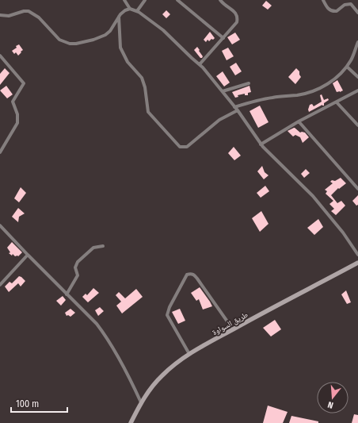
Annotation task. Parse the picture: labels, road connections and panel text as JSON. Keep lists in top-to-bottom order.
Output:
{
  "streets": {
    "street": ["طريق السواوة"]
  },
  "scale_bar": "100 m",
  "north": "bottom"
}
